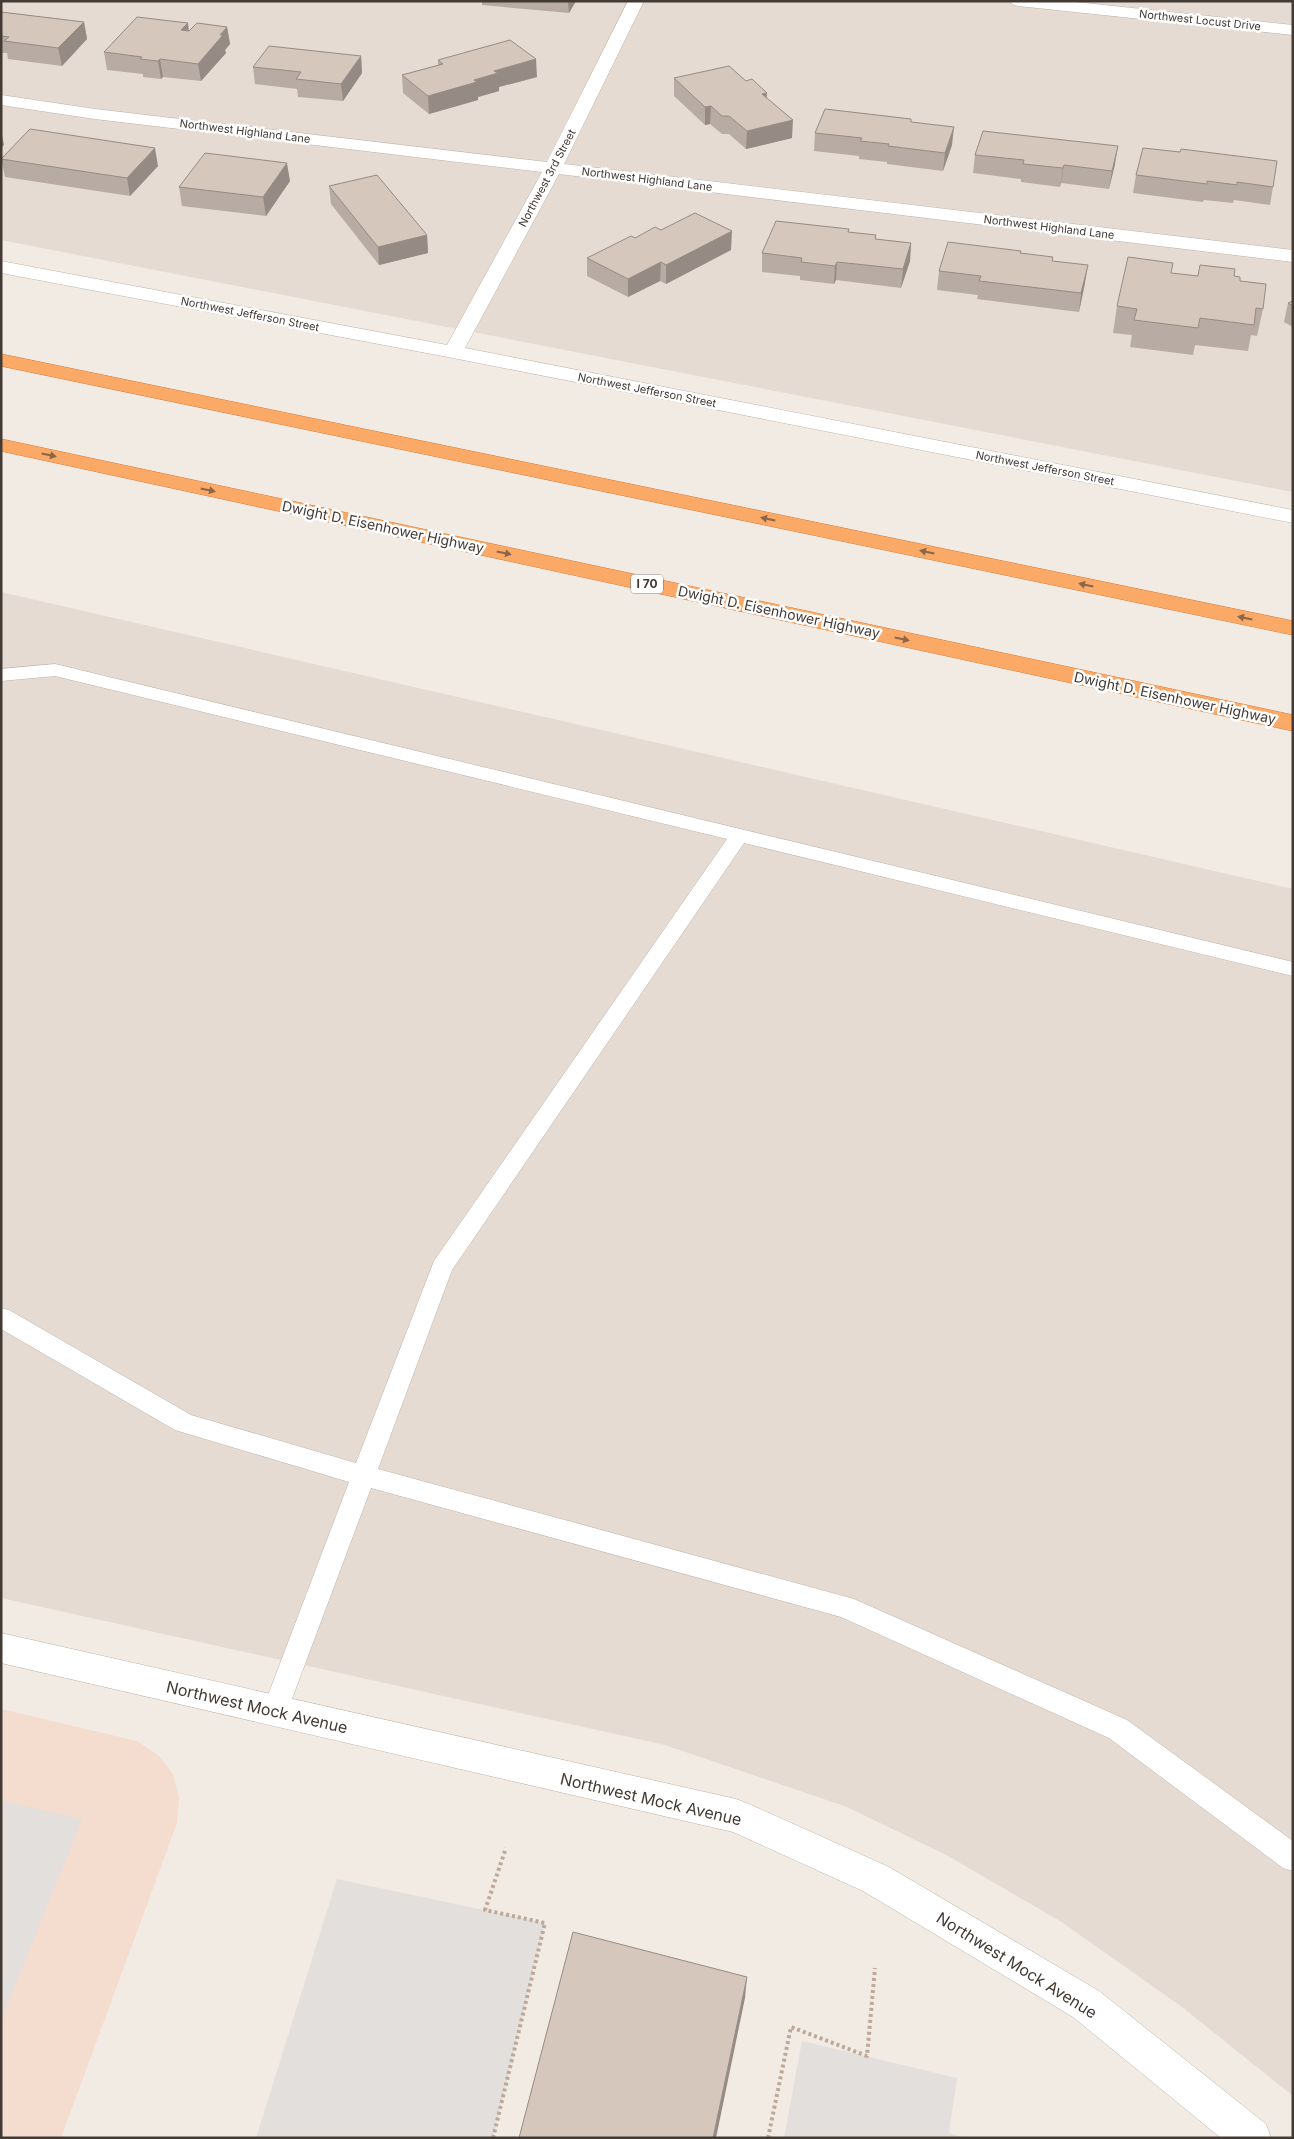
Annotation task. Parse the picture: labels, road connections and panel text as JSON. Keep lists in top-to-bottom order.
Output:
{
  "streets": {
    "highway": ["Dwight D. Eisenhower Highway", "I 70"],
    "street": [
      "Northwest Locust Drive",
      "Northwest Highland Lane",
      "Northwest 3rd Street",
      "Northwest Jefferson Street",
      "Northwest Mock Avenue"
    ]
  },
  "crossings": [
    ["Northwest Highland Lane", "Northwest 3rd Street"],
    ["Northwest 3rd Street", "Northwest Jefferson Street"]
  ]
}
